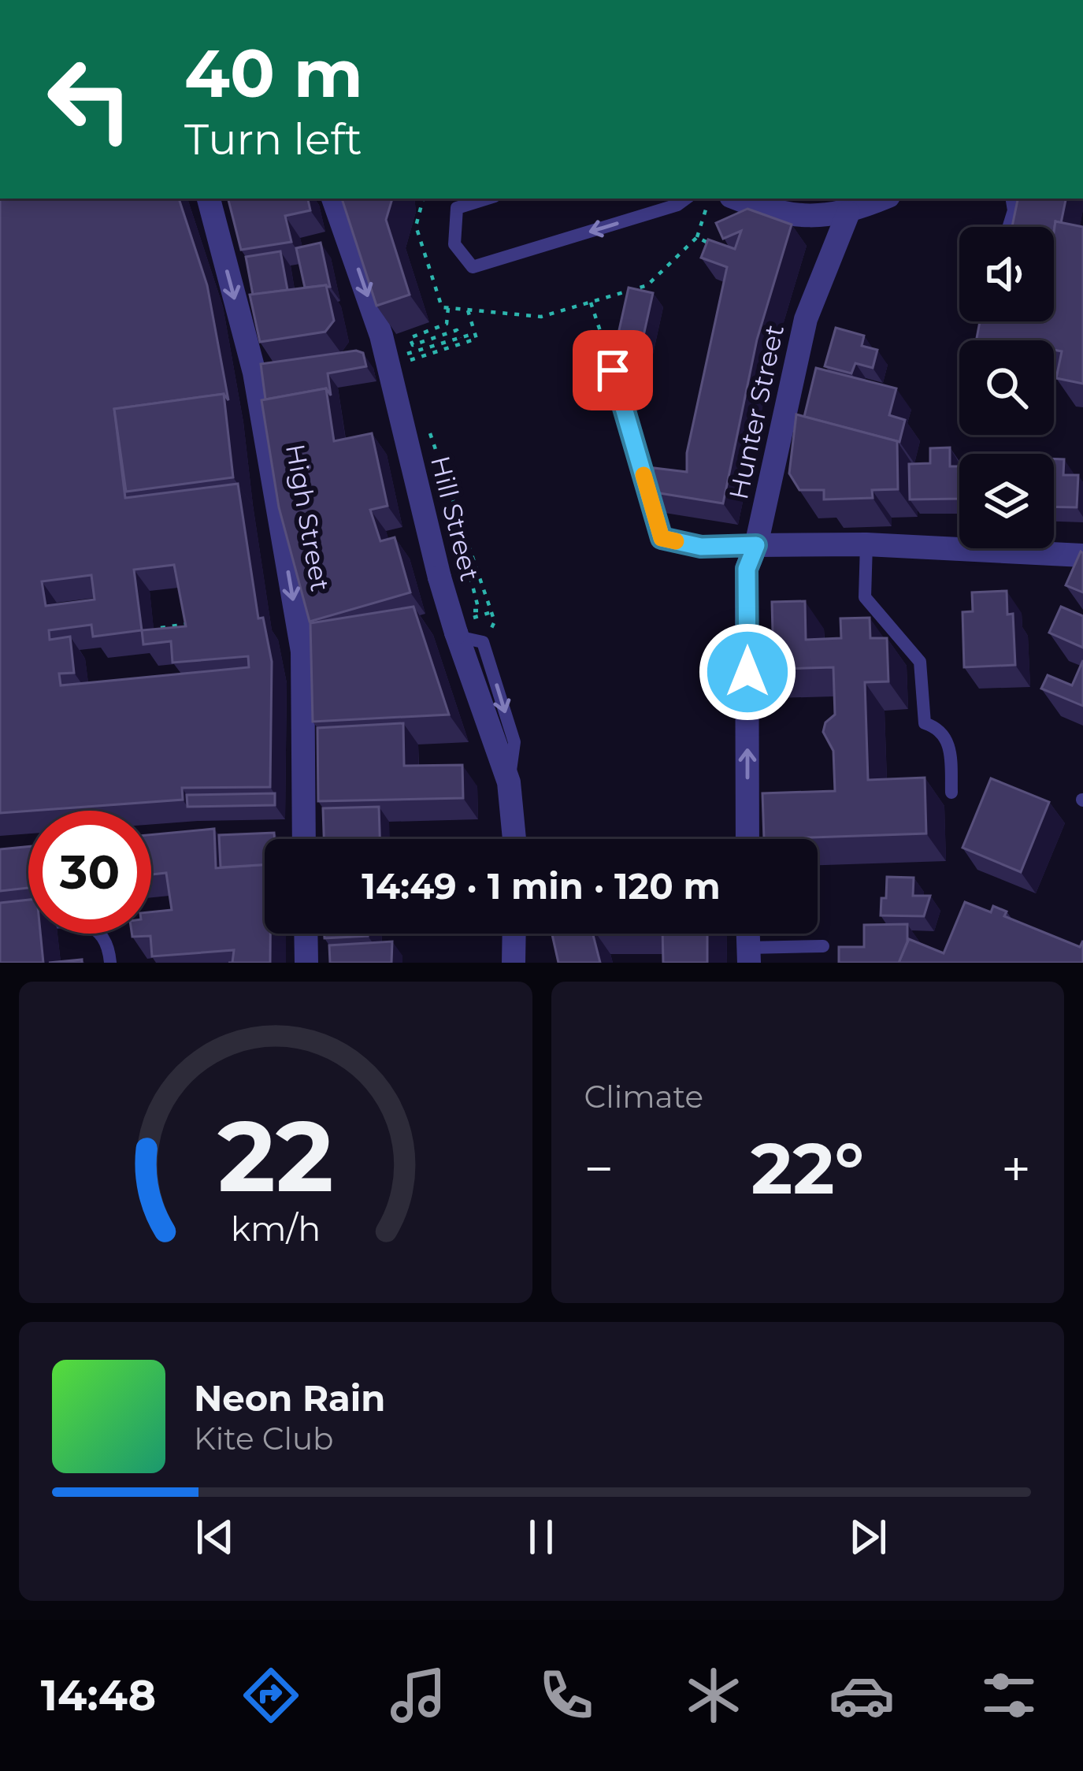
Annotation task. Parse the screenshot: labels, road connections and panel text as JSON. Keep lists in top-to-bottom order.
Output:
{
  "streets": {
    "street": ["Hunter Street", "High Street", "Hill Street"]
  },
  "one_way": ["Hunter Street", "High Street", "Hill Street"],
  "page": {
    "turn": ["40 m", "Turn left"],
    "limit": "30",
    "trip": "14:49 · 1 min · 120 m",
    "tile": "Climate",
    "heat": ["−", "22°", "+"],
    "song": ["Neon Rain", "Kite Club"],
    "tabs": "14:48",
    "gauge": ["22", "km/h"]
  }
}
